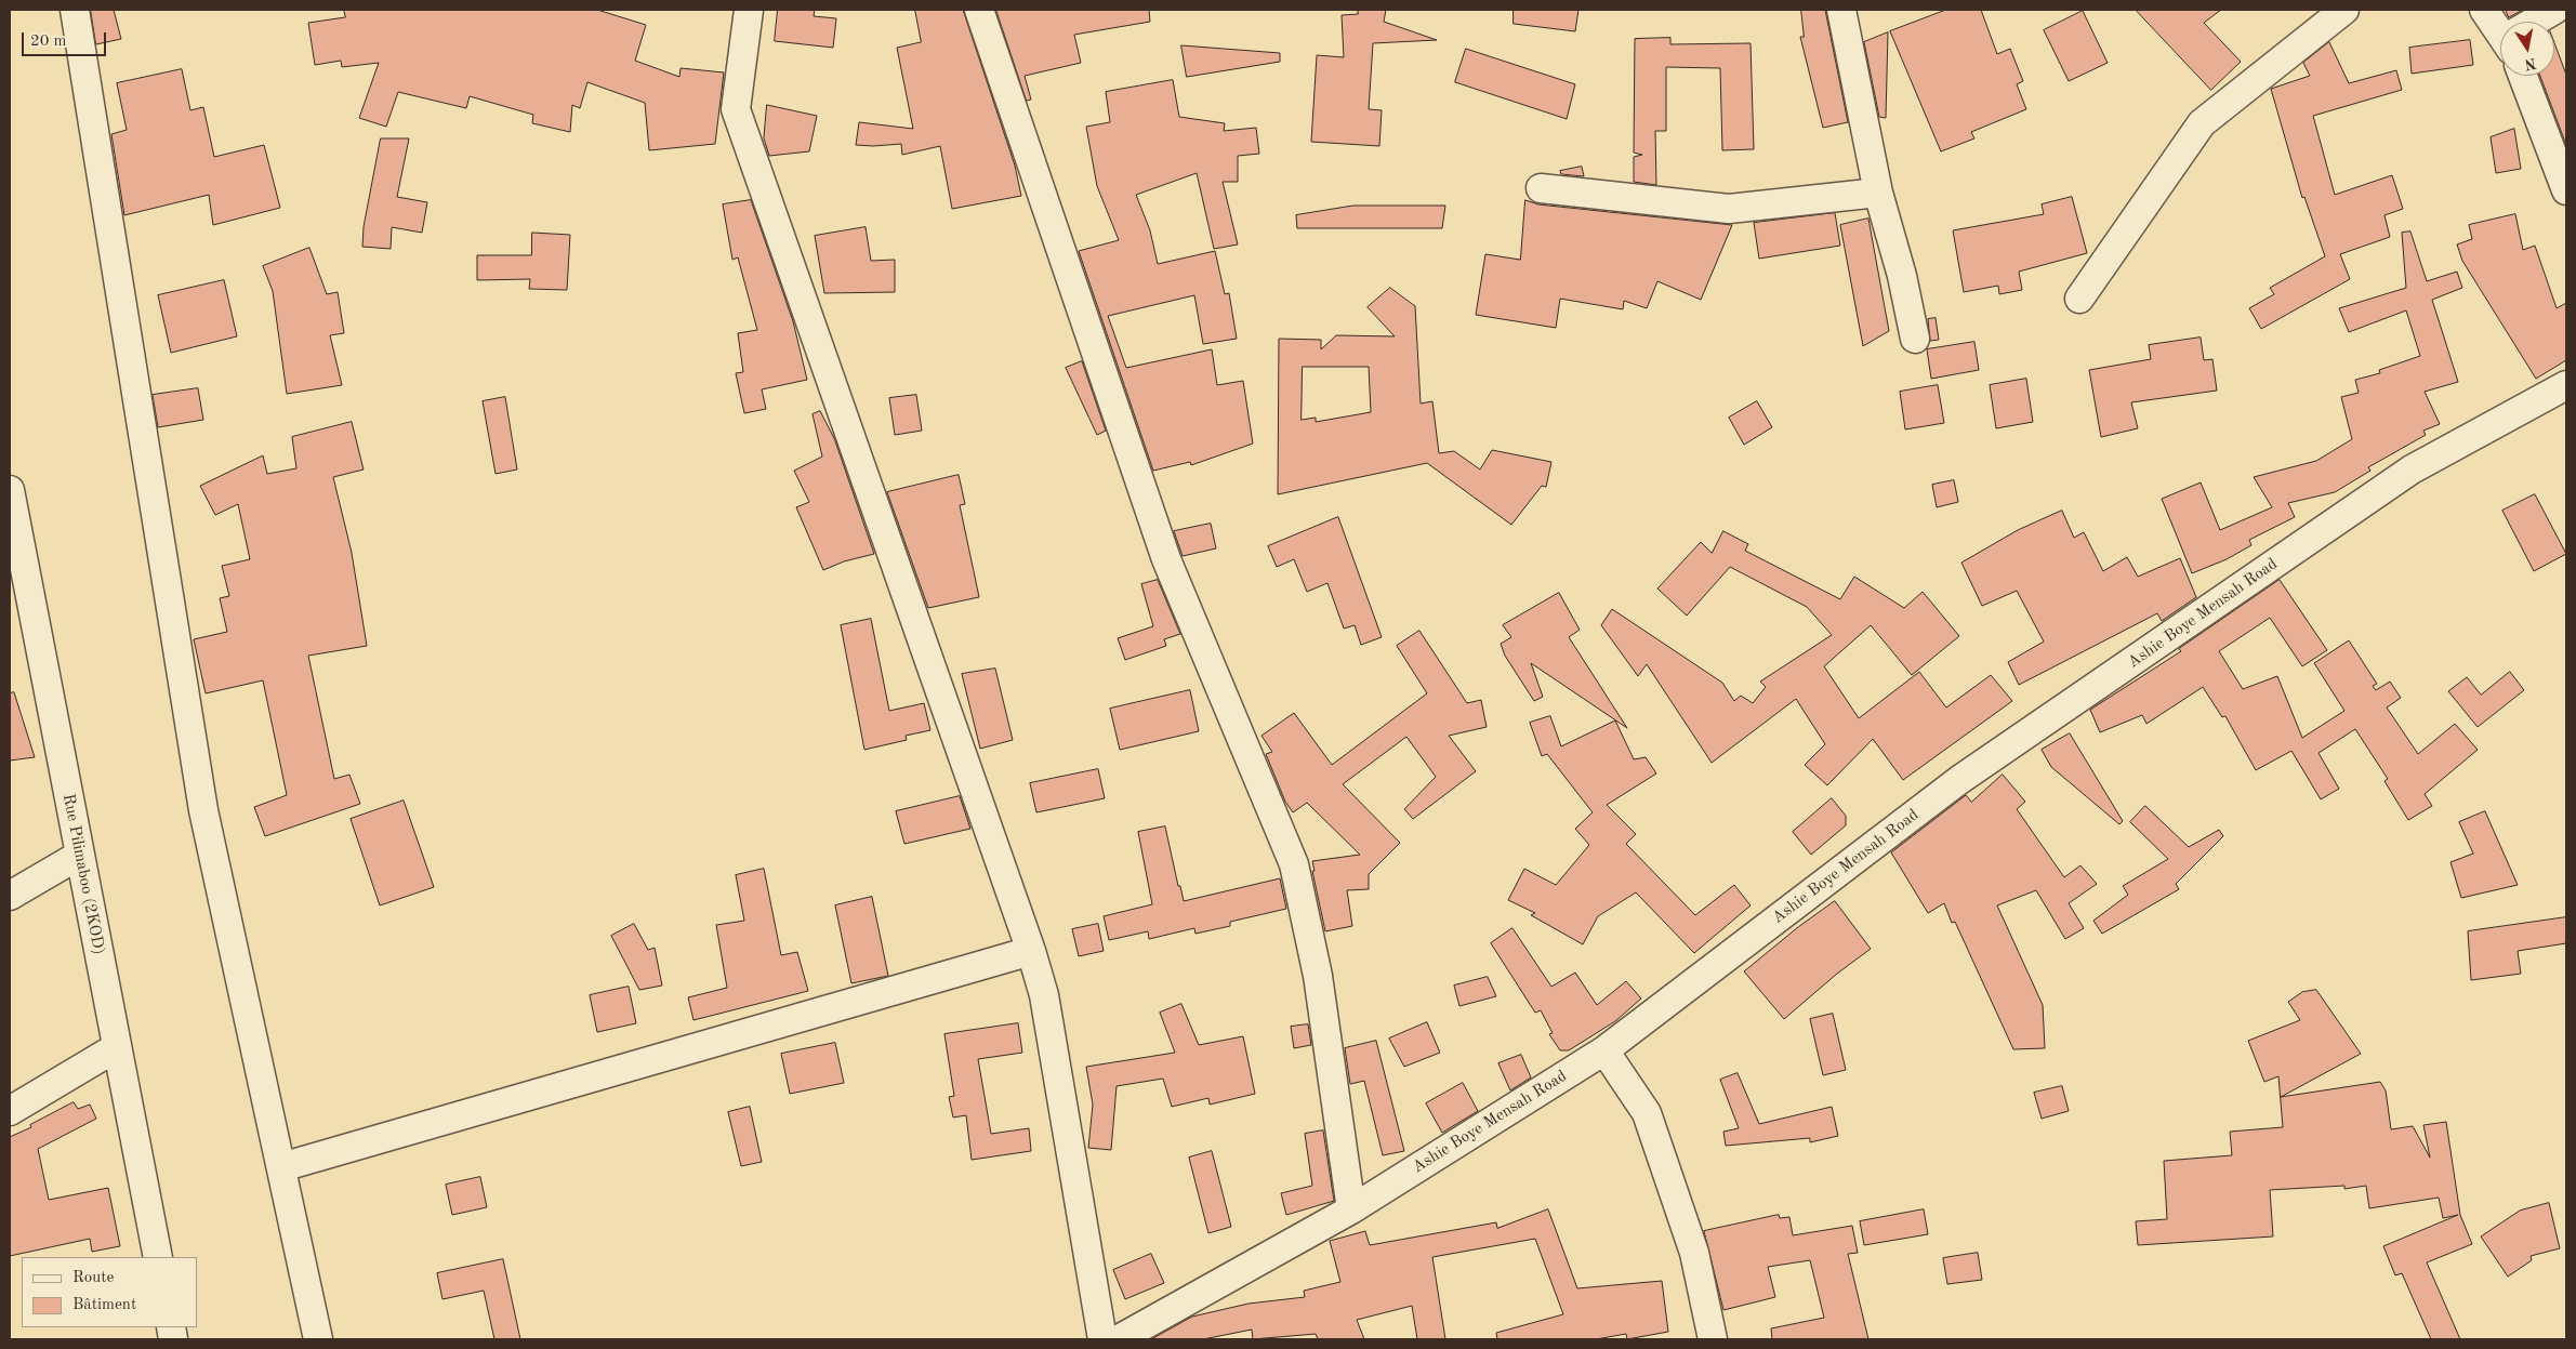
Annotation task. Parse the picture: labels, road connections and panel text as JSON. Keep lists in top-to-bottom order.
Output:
{
  "streets": {
    "street": ["Ashie Boye Mensah Road", "Rue Pilimaboo (2KOD)"]
  },
  "legend": ["Route", "Bâtiment"],
  "scale_bar": "20 m",
  "north": "bottom"
}
